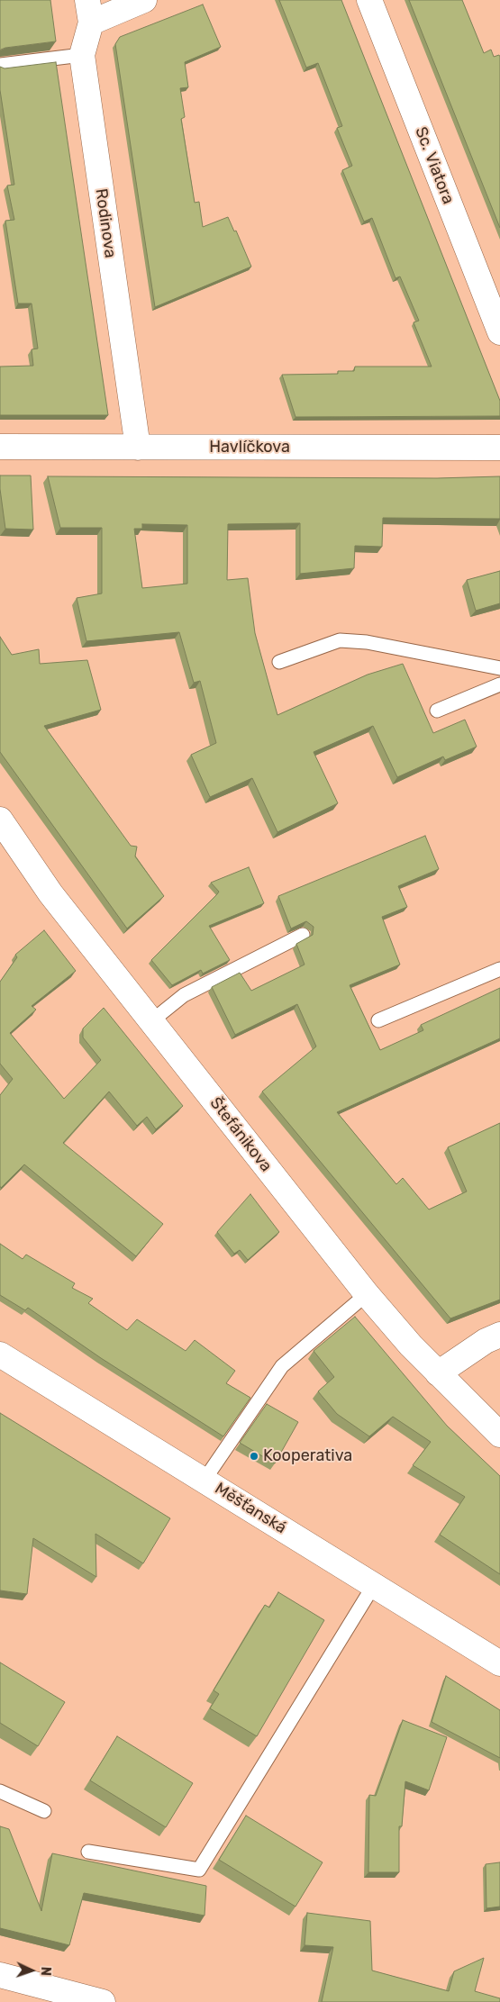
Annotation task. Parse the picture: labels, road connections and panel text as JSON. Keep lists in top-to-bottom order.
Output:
{
  "streets": {
    "street": [
      "Sc. Viatora",
      "Rodinova",
      "Havlíčkova",
      "Štefánikova",
      "Měšťanská"
    ]
  },
  "crossings": [
    ["Rodinova", "Havlíčkova"]
  ],
  "places": ["Kooperativa"],
  "north": "right"
}
